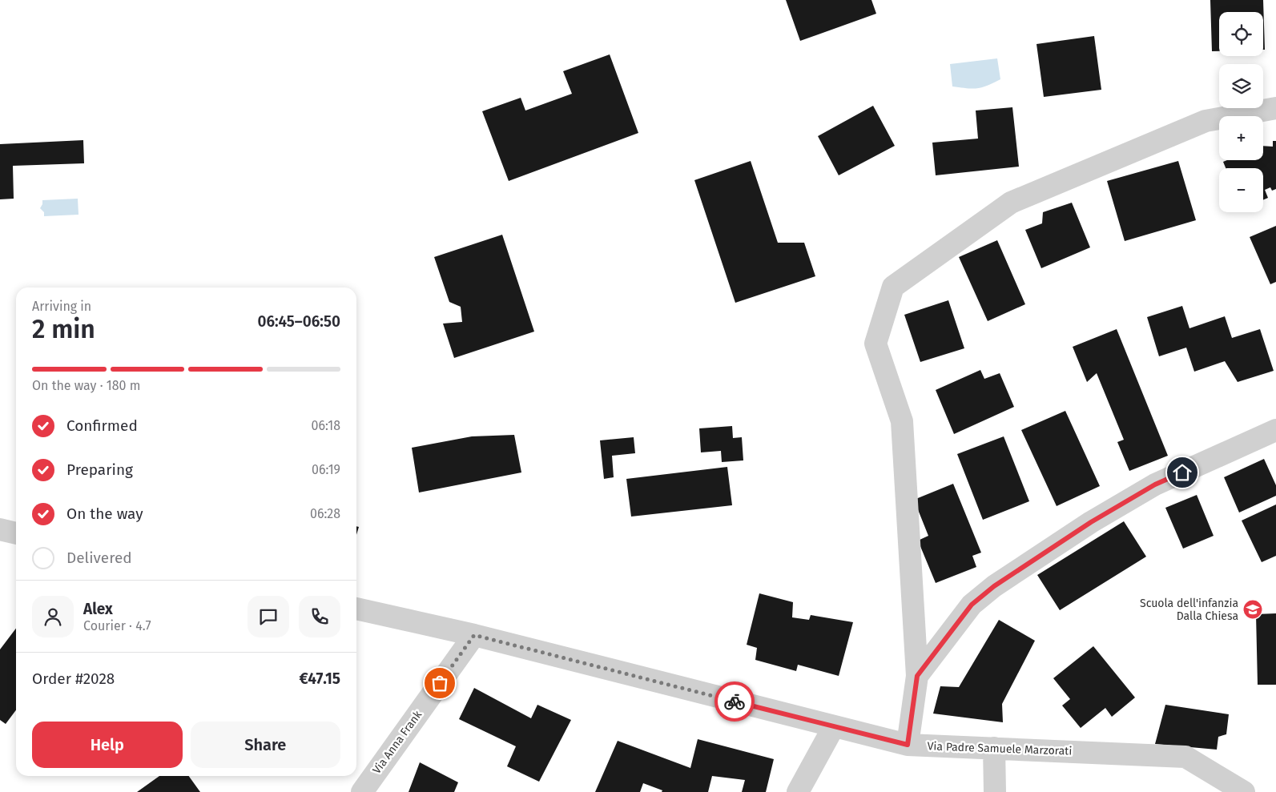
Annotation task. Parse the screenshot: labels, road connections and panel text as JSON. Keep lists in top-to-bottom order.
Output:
{
  "streets": {
    "street": ["Via Anna Frank", "Via Padre Samuele Marzorati"]
  },
  "crossings": [
    ["Via Anna Frank", "Via Padre Samuele Marzorati"]
  ],
  "places": {
    "school or university": ["Scuola dell'infanzia Dalla Chiesa"]
  },
  "page": {
    "map_buttons": ["+", "−"],
    "heading": ["2 min", "Arriving in", "06:45–06:50"],
    "panel": [
      "Alex",
      "Courier · 4.7",
      "Order #2028",
      "€47.15"
    ],
    "bar": "On the way · 180 m",
    "list": [
      ["Confirmed", "06:18"],
      ["Preparing", "06:19"],
      ["On the way", "06:28"],
      "Delivered"
    ],
    "buttons": ["Help", "Share"]
  }
}
